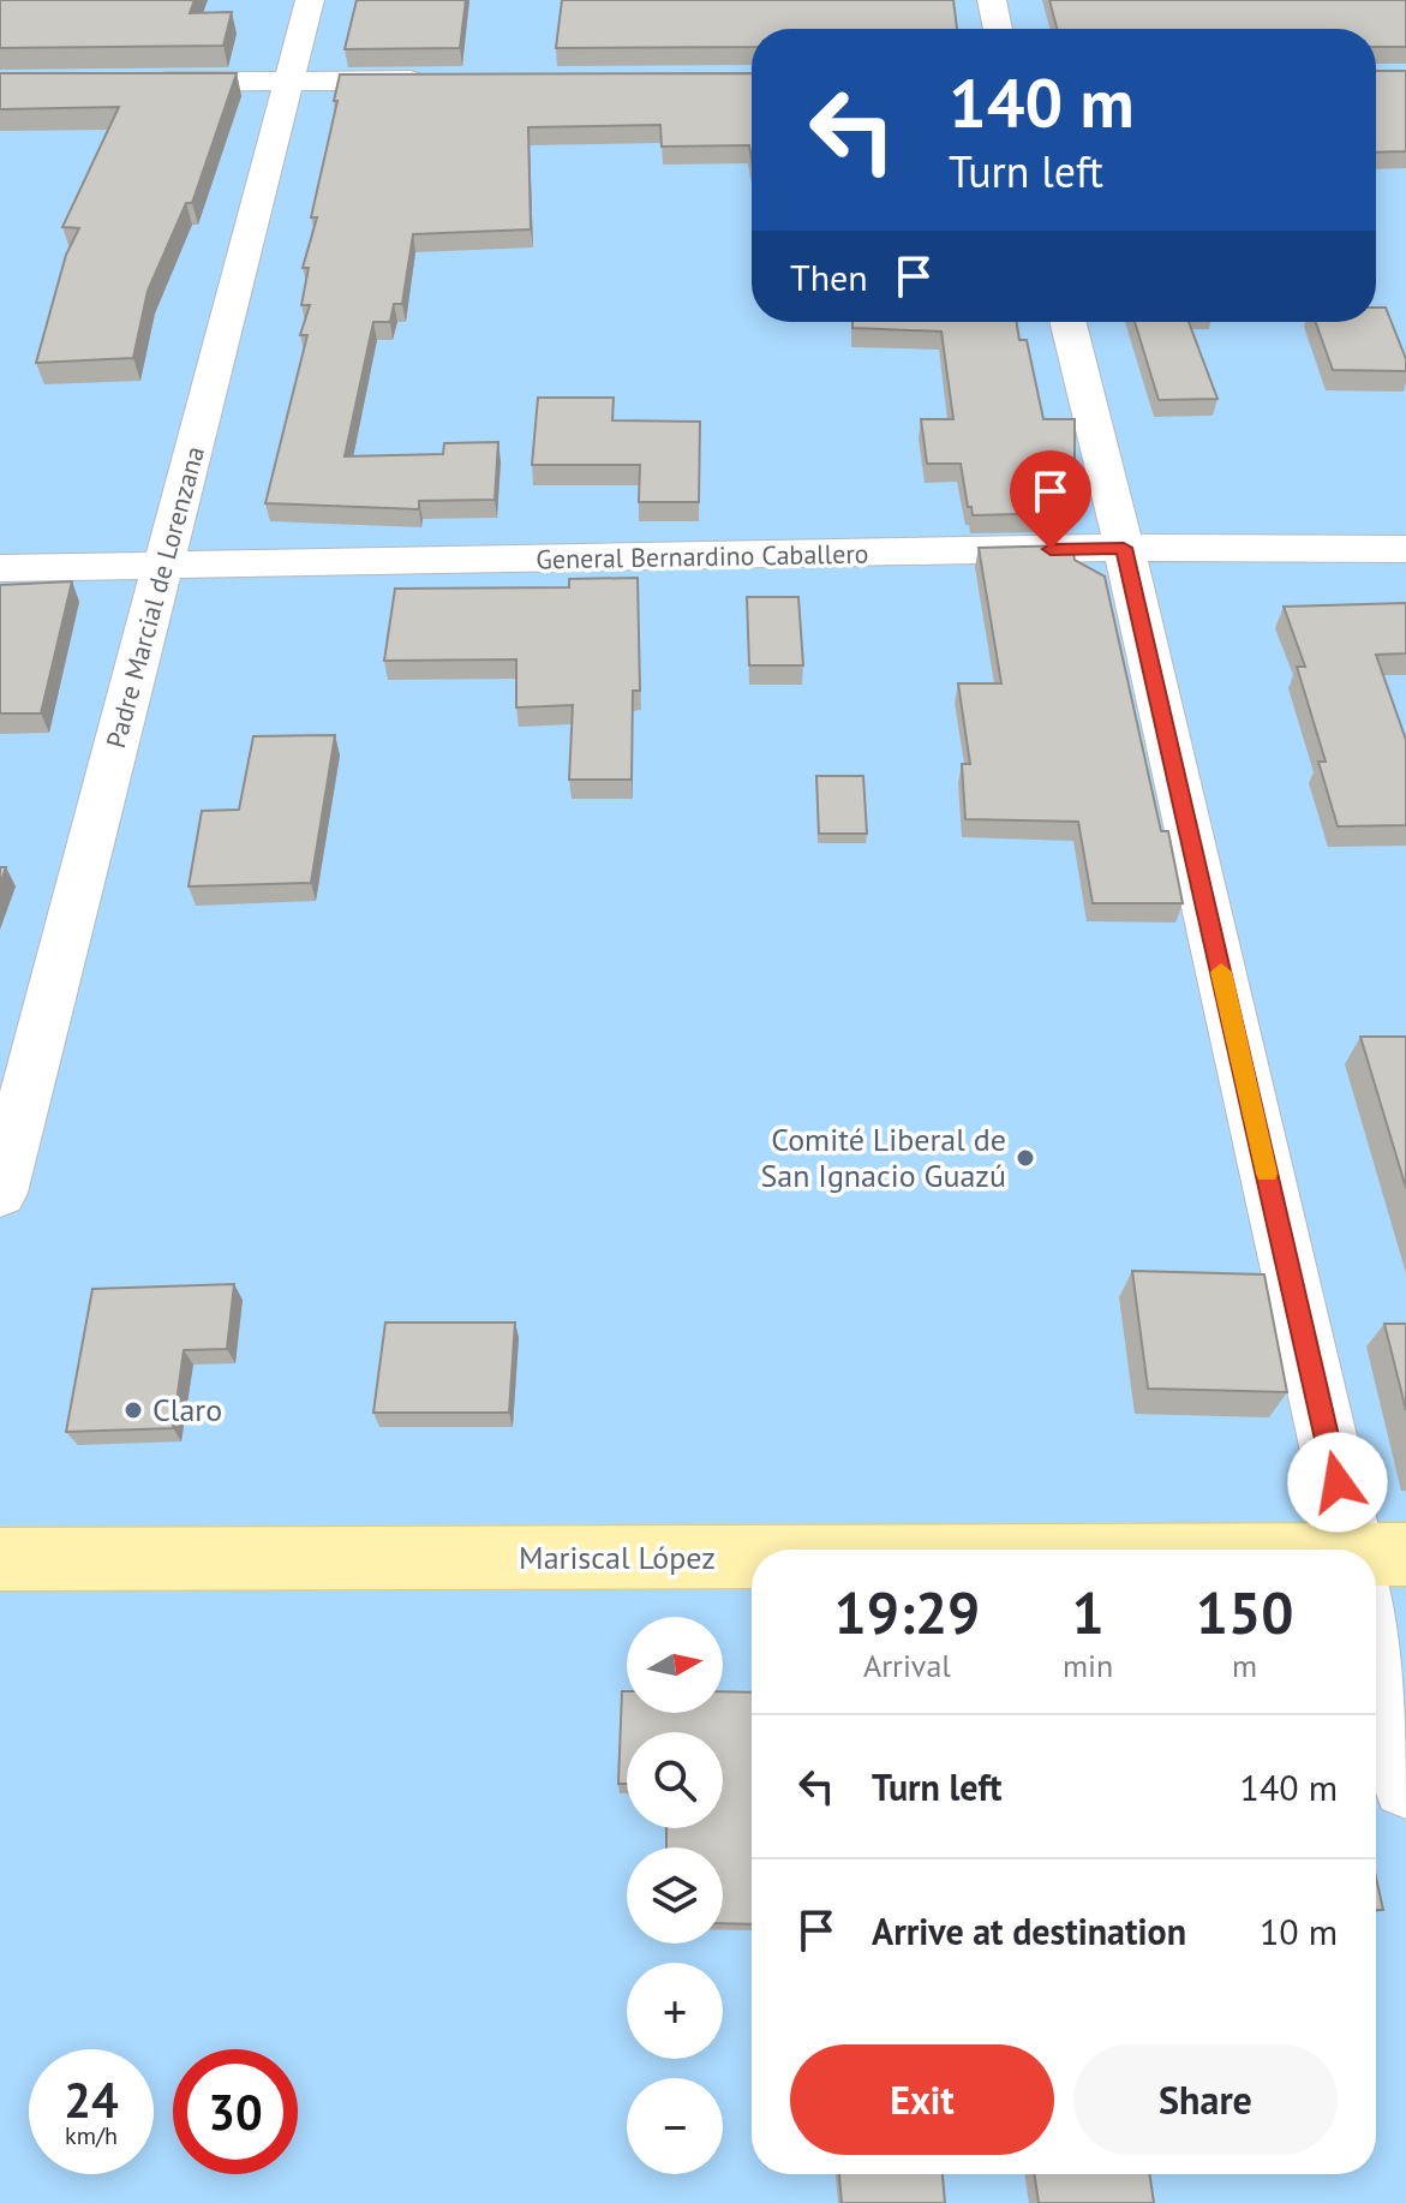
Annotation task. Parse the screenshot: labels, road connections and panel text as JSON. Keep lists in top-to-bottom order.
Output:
{
  "streets": {
    "main road": ["Mariscal López"],
    "street": ["General Bernardino Caballero", "Padre Marcial de Lorenzana"]
  },
  "crossings": [
    ["General Bernardino Caballero", "Padre Marcial de Lorenzana"]
  ],
  "places": ["Comité Liberal de San Ignacio Guazú", "Claro"],
  "north": "right",
  "page": {
    "turn": ["140 m", "Turn left"],
    "then": "Then",
    "eta": [
      "19:29",
      "Arrival",
      "1",
      "min",
      "150",
      "m"
    ],
    "map_buttons": ["+", "−"],
    "list": [
      {
        "name": "Turn left",
        "value": "140 m"
      },
      {
        "name": "Arrive at destination",
        "value": "10 m"
      }
    ],
    "buttons": ["Exit", "Share"],
    "speed": "24 km/h",
    "limit": "30"
  }
}
